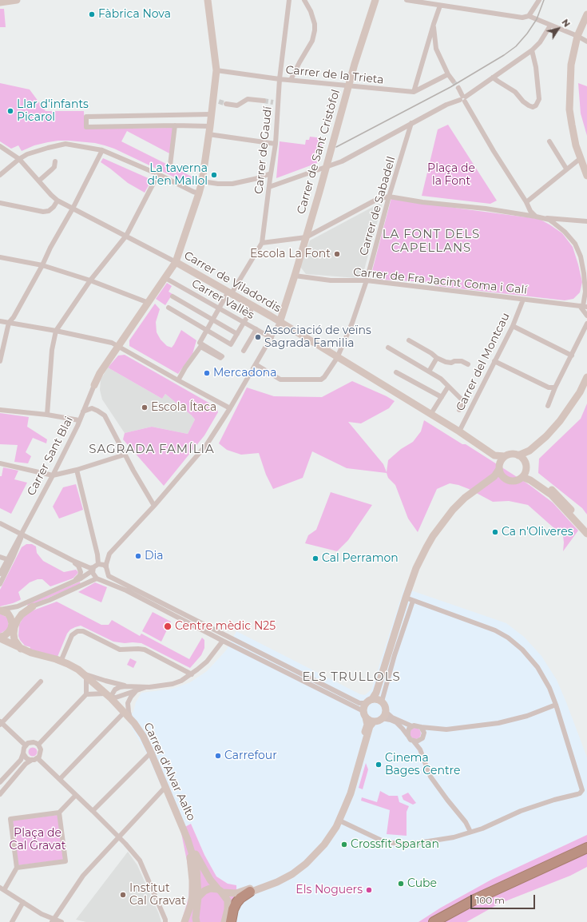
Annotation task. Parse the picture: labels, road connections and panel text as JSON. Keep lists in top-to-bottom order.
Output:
{
  "streets": {
    "street": [
      "Carrer de la Trieta",
      "Carrer de Gaudí",
      "Carrer de Sant Cristòfol",
      "Carrer de Sabadell",
      "Carrer de Fra Jacint Coma i Galí",
      "Carrer de Viladordis",
      "Carrer Vallès",
      "Carrer del Montcau",
      "Carrer Sant Blai",
      "Carrer d'Alvar Aalto"
    ]
  },
  "crossings": [
    ["Carrer de la Trieta", "Carrer de Gaudí"],
    ["Carrer de la Trieta", "Carrer de Sant Cristòfol"],
    ["Carrer de Gaudí", "Carrer de Viladordis"],
    ["Carrer de Gaudí", "Carrer Vallès"],
    ["Carrer de Sant Cristòfol", "Carrer de Sabadell"],
    ["Carrer de Sant Cristòfol", "Carrer de Fra Jacint Coma i Galí"],
    ["Carrer de Sant Cristòfol", "Carrer de Viladordis"],
    ["Carrer de Sant Cristòfol", "Carrer Vallès"],
    ["Carrer de Sabadell", "Carrer de Fra Jacint Coma i Galí"],
    ["Carrer de Sabadell", "Carrer de Viladordis"],
    ["Carrer de Fra Jacint Coma i Galí", "Carrer del Montcau"],
    ["Carrer de Viladordis", "Carrer del Montcau"]
  ],
  "districts": ["LA FONT DELS CAPELLANS", "SAGRADA FAMÍLIA", "ELS TRULLOLS"],
  "parks": ["Plaça de la Font", "Plaça de Cal Gravat"],
  "places": [
    "Fàbrica Nova",
    "Llar d'infants Picarol",
    "La taverna d'en Mallol",
    "Escola La Font",
    "Associació de veïns Sagrada Familia",
    "Mercadona",
    "Escola Ítaca",
    "Ca n'Oliveres",
    "Dia",
    "Cal Perramon",
    "Centre mèdic N25",
    "Carrefour",
    "Cinema Bages Centre",
    "Crossfit Spartan",
    "Cube",
    "Els Noguers",
    "Institut Cal Gravat"
  ],
  "scale_bar": "100 m",
  "north": "top right"
}
